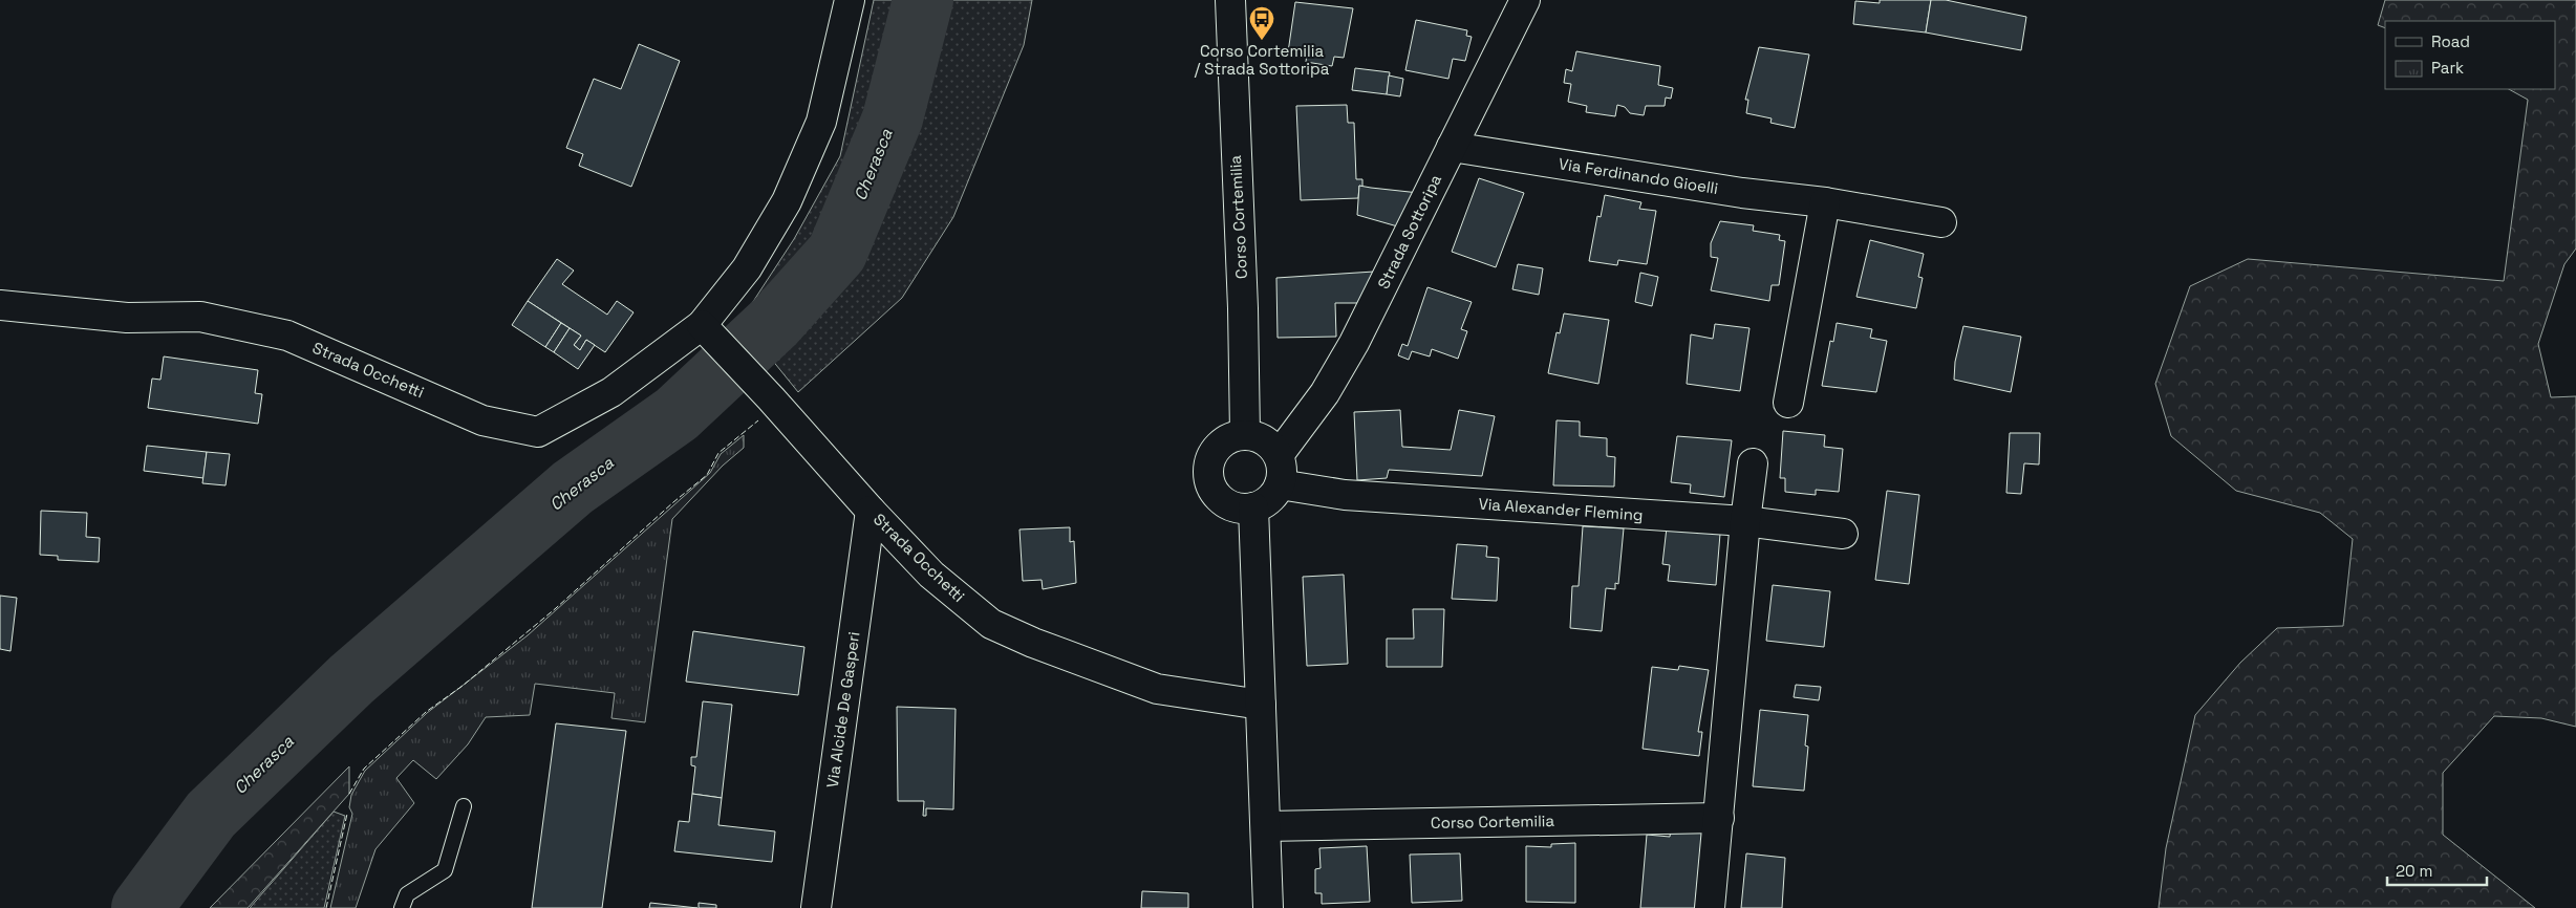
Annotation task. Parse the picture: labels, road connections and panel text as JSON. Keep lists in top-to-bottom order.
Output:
{
  "streets": {
    "street": [
      "Via Ferdinando Gioelli",
      "Corso Cortemilia",
      "Strada Sottoripa",
      "Strada Occhetti",
      "Via Alexander Fleming",
      "Via Alcide De Gasperi"
    ]
  },
  "crossings": [
    ["Via Ferdinando Gioelli", "Strada Sottoripa"],
    ["Corso Cortemilia", "Strada Sottoripa"],
    ["Corso Cortemilia", "Via Alexander Fleming"],
    ["Strada Sottoripa", "Via Alexander Fleming"],
    ["Strada Occhetti", "Via Alcide De Gasperi"]
  ],
  "water": ["Cherasca"],
  "places": {
    "bus stop": ["Corso Cortemilia / Strada Sottoripa"]
  },
  "legend": ["Road", "Park"],
  "scale_bar": "20 m"
}
